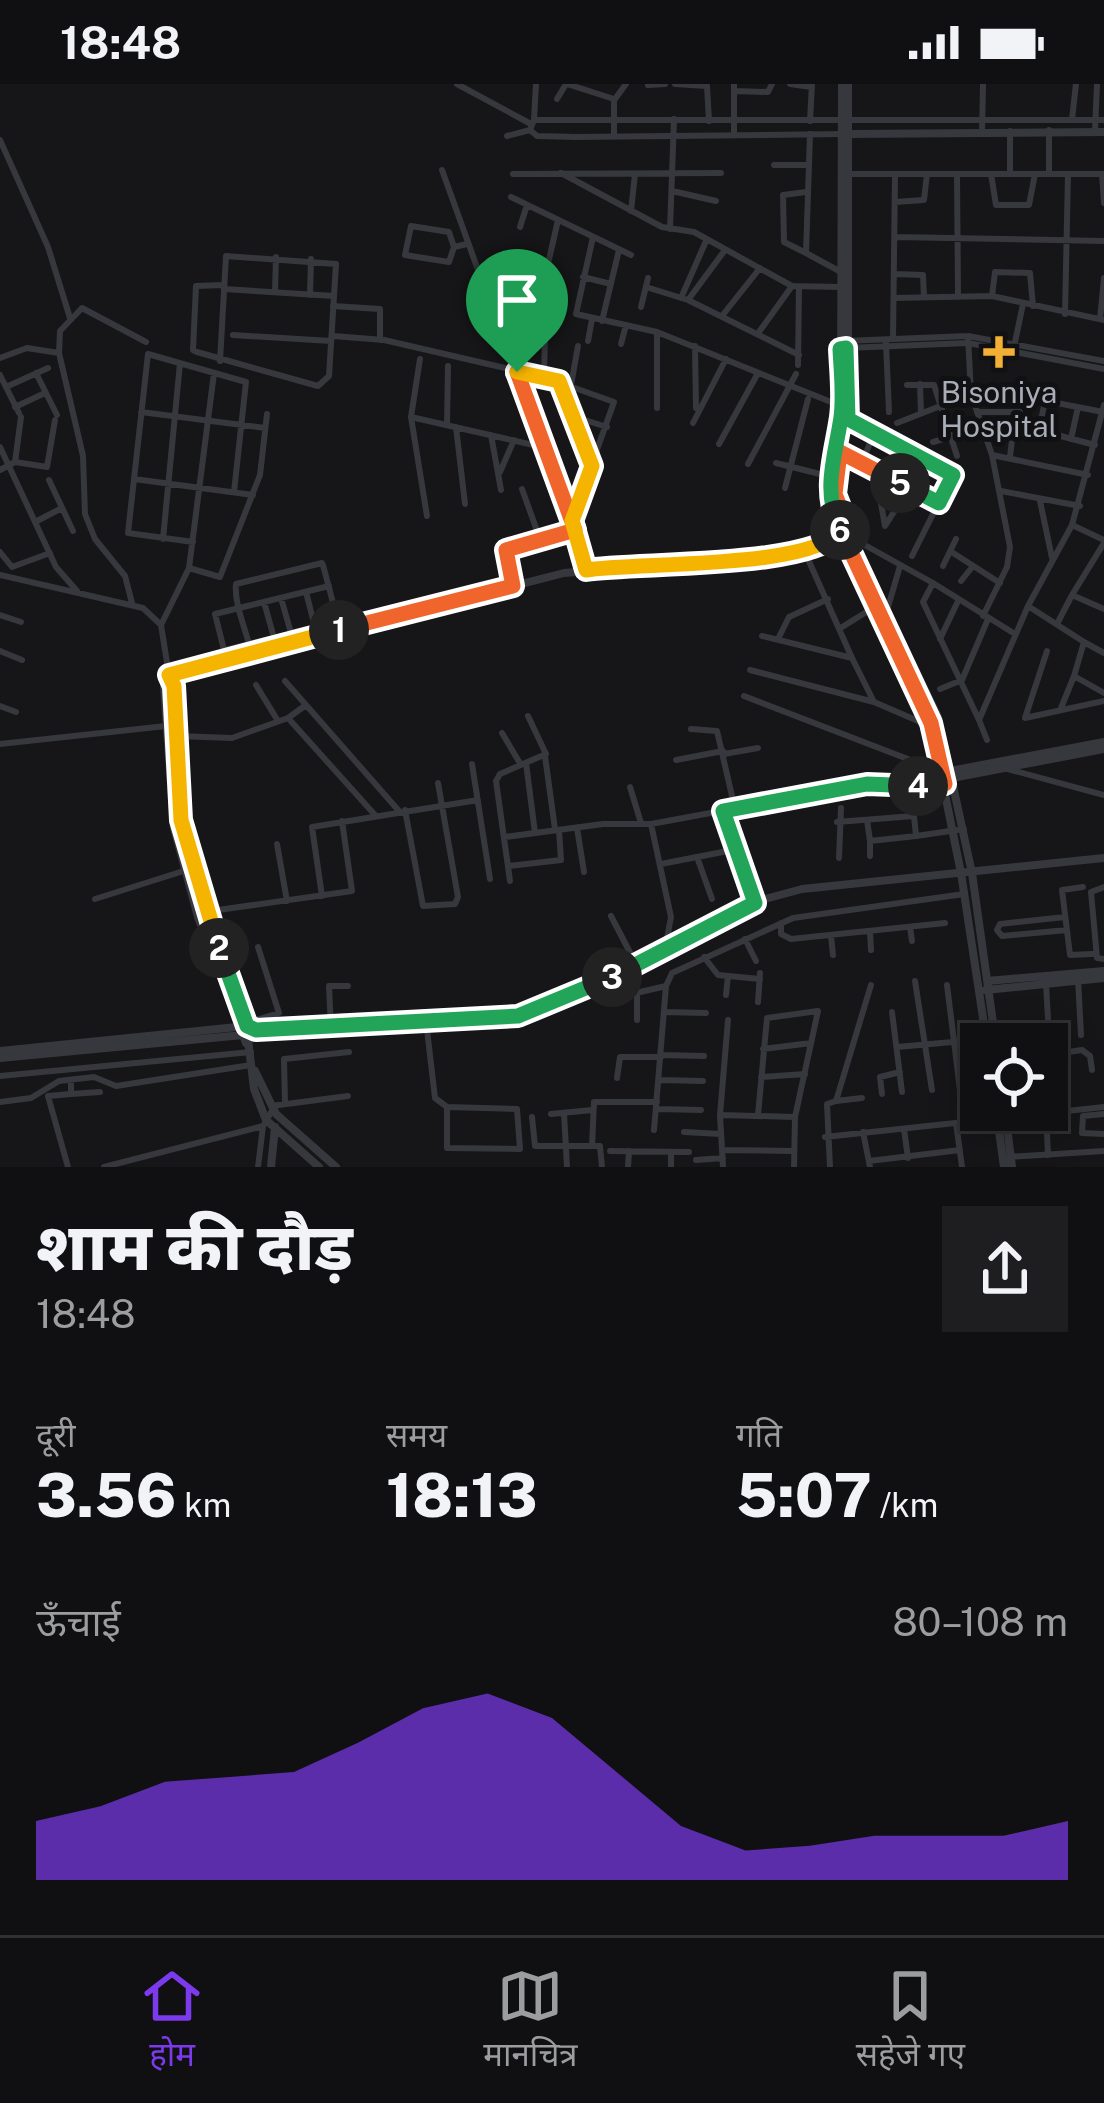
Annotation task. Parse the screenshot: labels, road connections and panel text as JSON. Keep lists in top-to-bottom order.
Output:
{
  "places": {
    "health": ["Bisoniya Hospital"]
  },
  "page": {
    "status": "18:48",
    "pins": [
      "5",
      "6",
      "1",
      "4",
      "2",
      "3"
    ],
    "heading": ["शाम की दौड़", "18:48"],
    "stats": [
      ["दूरी", "3.56 km"],
      ["समय", "18:13"],
      ["गति", "5:07 /km"]
    ],
    "chart": ["ऊँचाई", "80–108 m"],
    "tabs": ["होम", "मानचित्र", "सहेजे गए"]
  }
}
